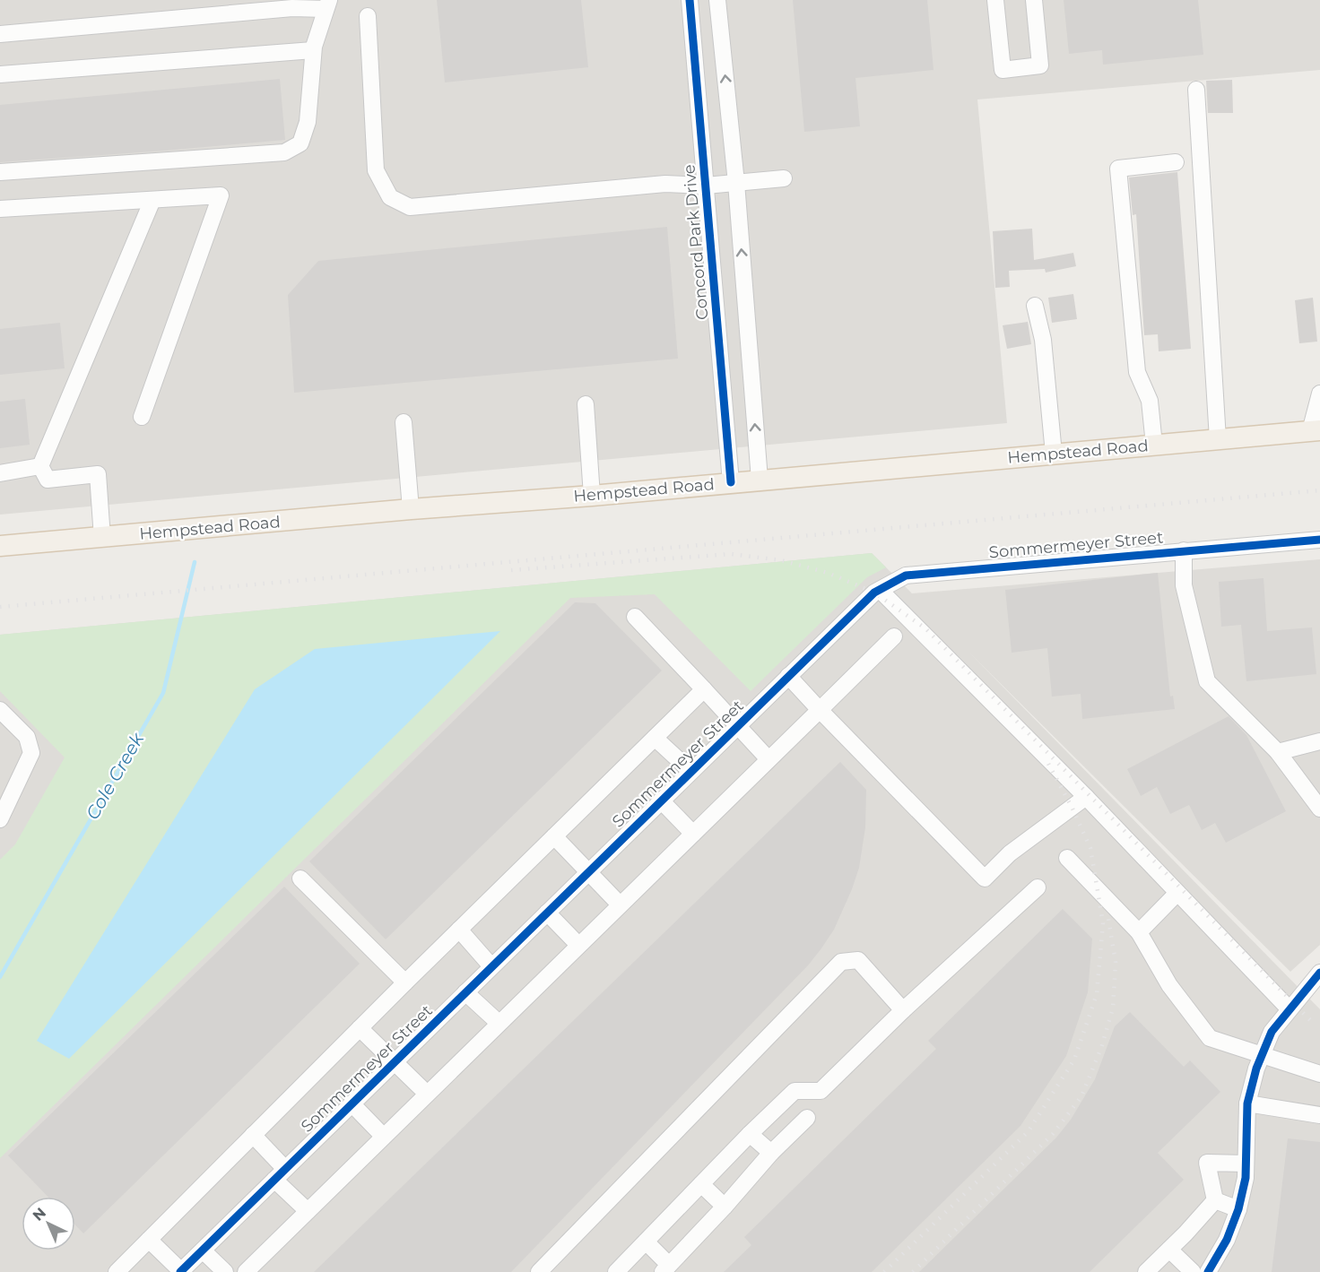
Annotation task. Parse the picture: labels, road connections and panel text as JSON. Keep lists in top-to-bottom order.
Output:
{
  "streets": {
    "main road": ["Hempstead Road"],
    "street": ["Concord Park Drive", "Sommermeyer Street"]
  },
  "crossings": [
    ["Concord Park Drive", "Hempstead Road"]
  ],
  "water": ["Cole Creek"],
  "north": "top left"
}
